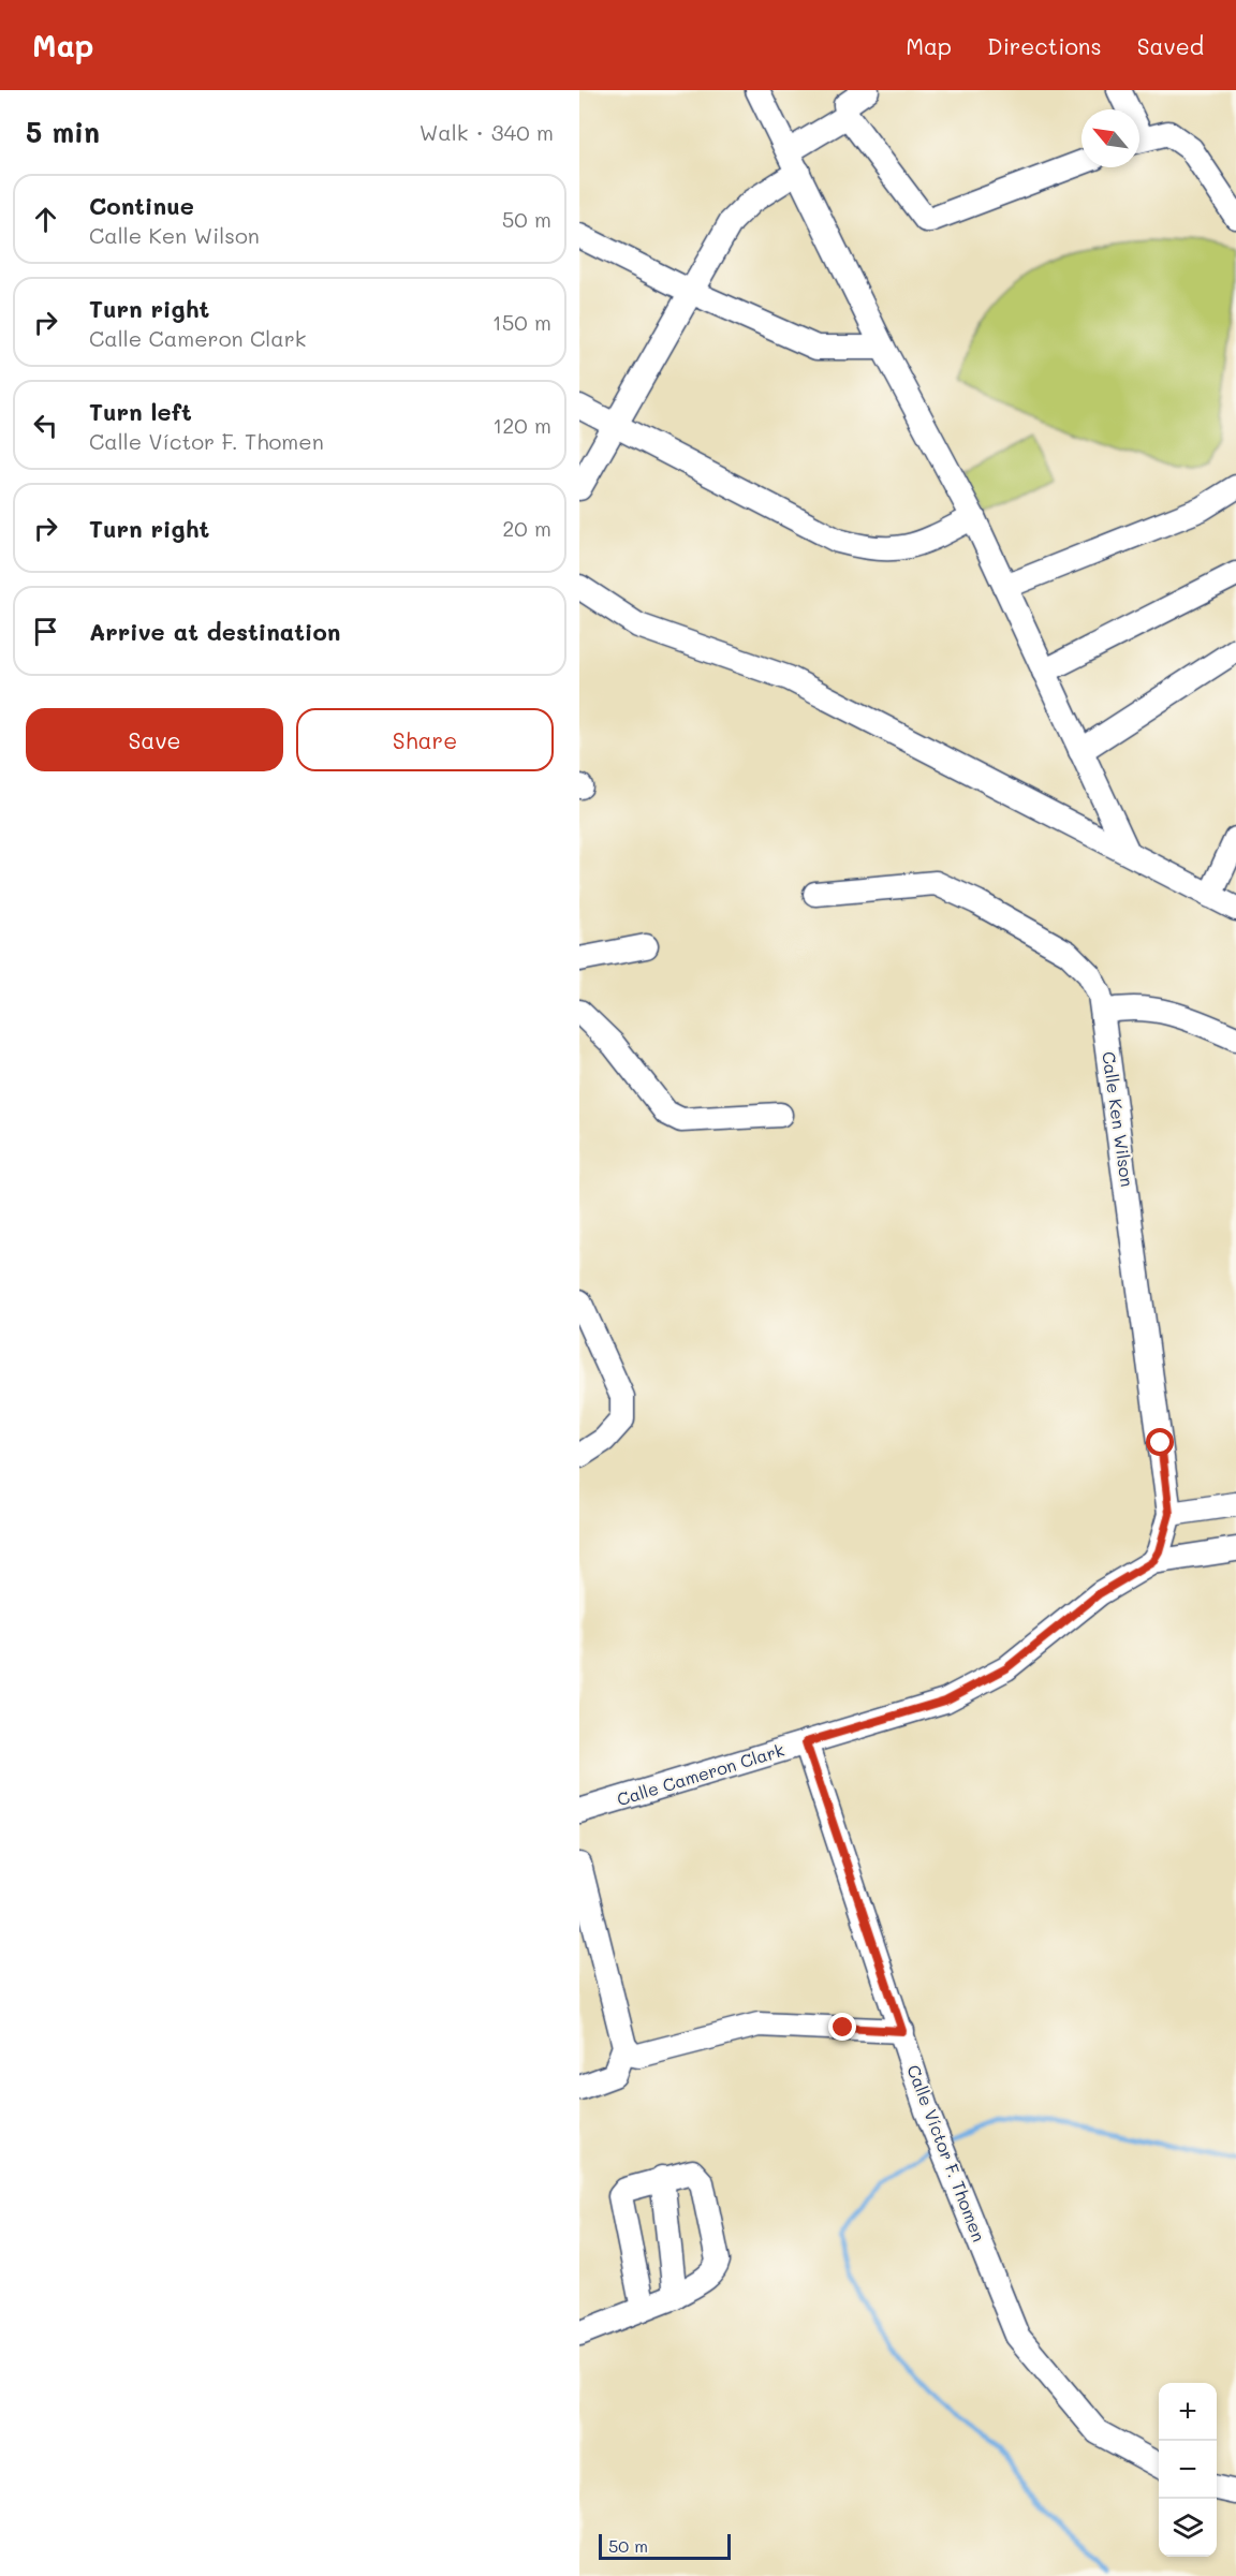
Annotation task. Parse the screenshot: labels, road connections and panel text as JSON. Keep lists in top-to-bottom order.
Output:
{
  "streets": {
    "street": ["Calle Ken Wilson", "Calle Cameron Clark", "Calle Víctor F. Thomen"]
  },
  "crossings": [
    ["Calle Ken Wilson", "Calle Cameron Clark"],
    ["Calle Cameron Clark", "Calle Víctor F. Thomen"]
  ],
  "scale_bar": "50 m",
  "north": "top left",
  "page": {
    "header": "Map",
    "nav": ["Map", "Directions", "Saved"],
    "heading": ["5 min", "Walk · 340 m"],
    "list": [
      ["Continue", "Calle Ken Wilson", "50 m"],
      ["Turn right", "Calle Cameron Clark", "150 m"],
      ["Turn left", "Calle Víctor F. Thomen", "120 m"],
      ["Turn right", "20 m"],
      "Arrive at destination"
    ],
    "buttons": ["Save", "Share"],
    "map_buttons": ["+", "−"],
    "scale": "50 m"
  }
}
